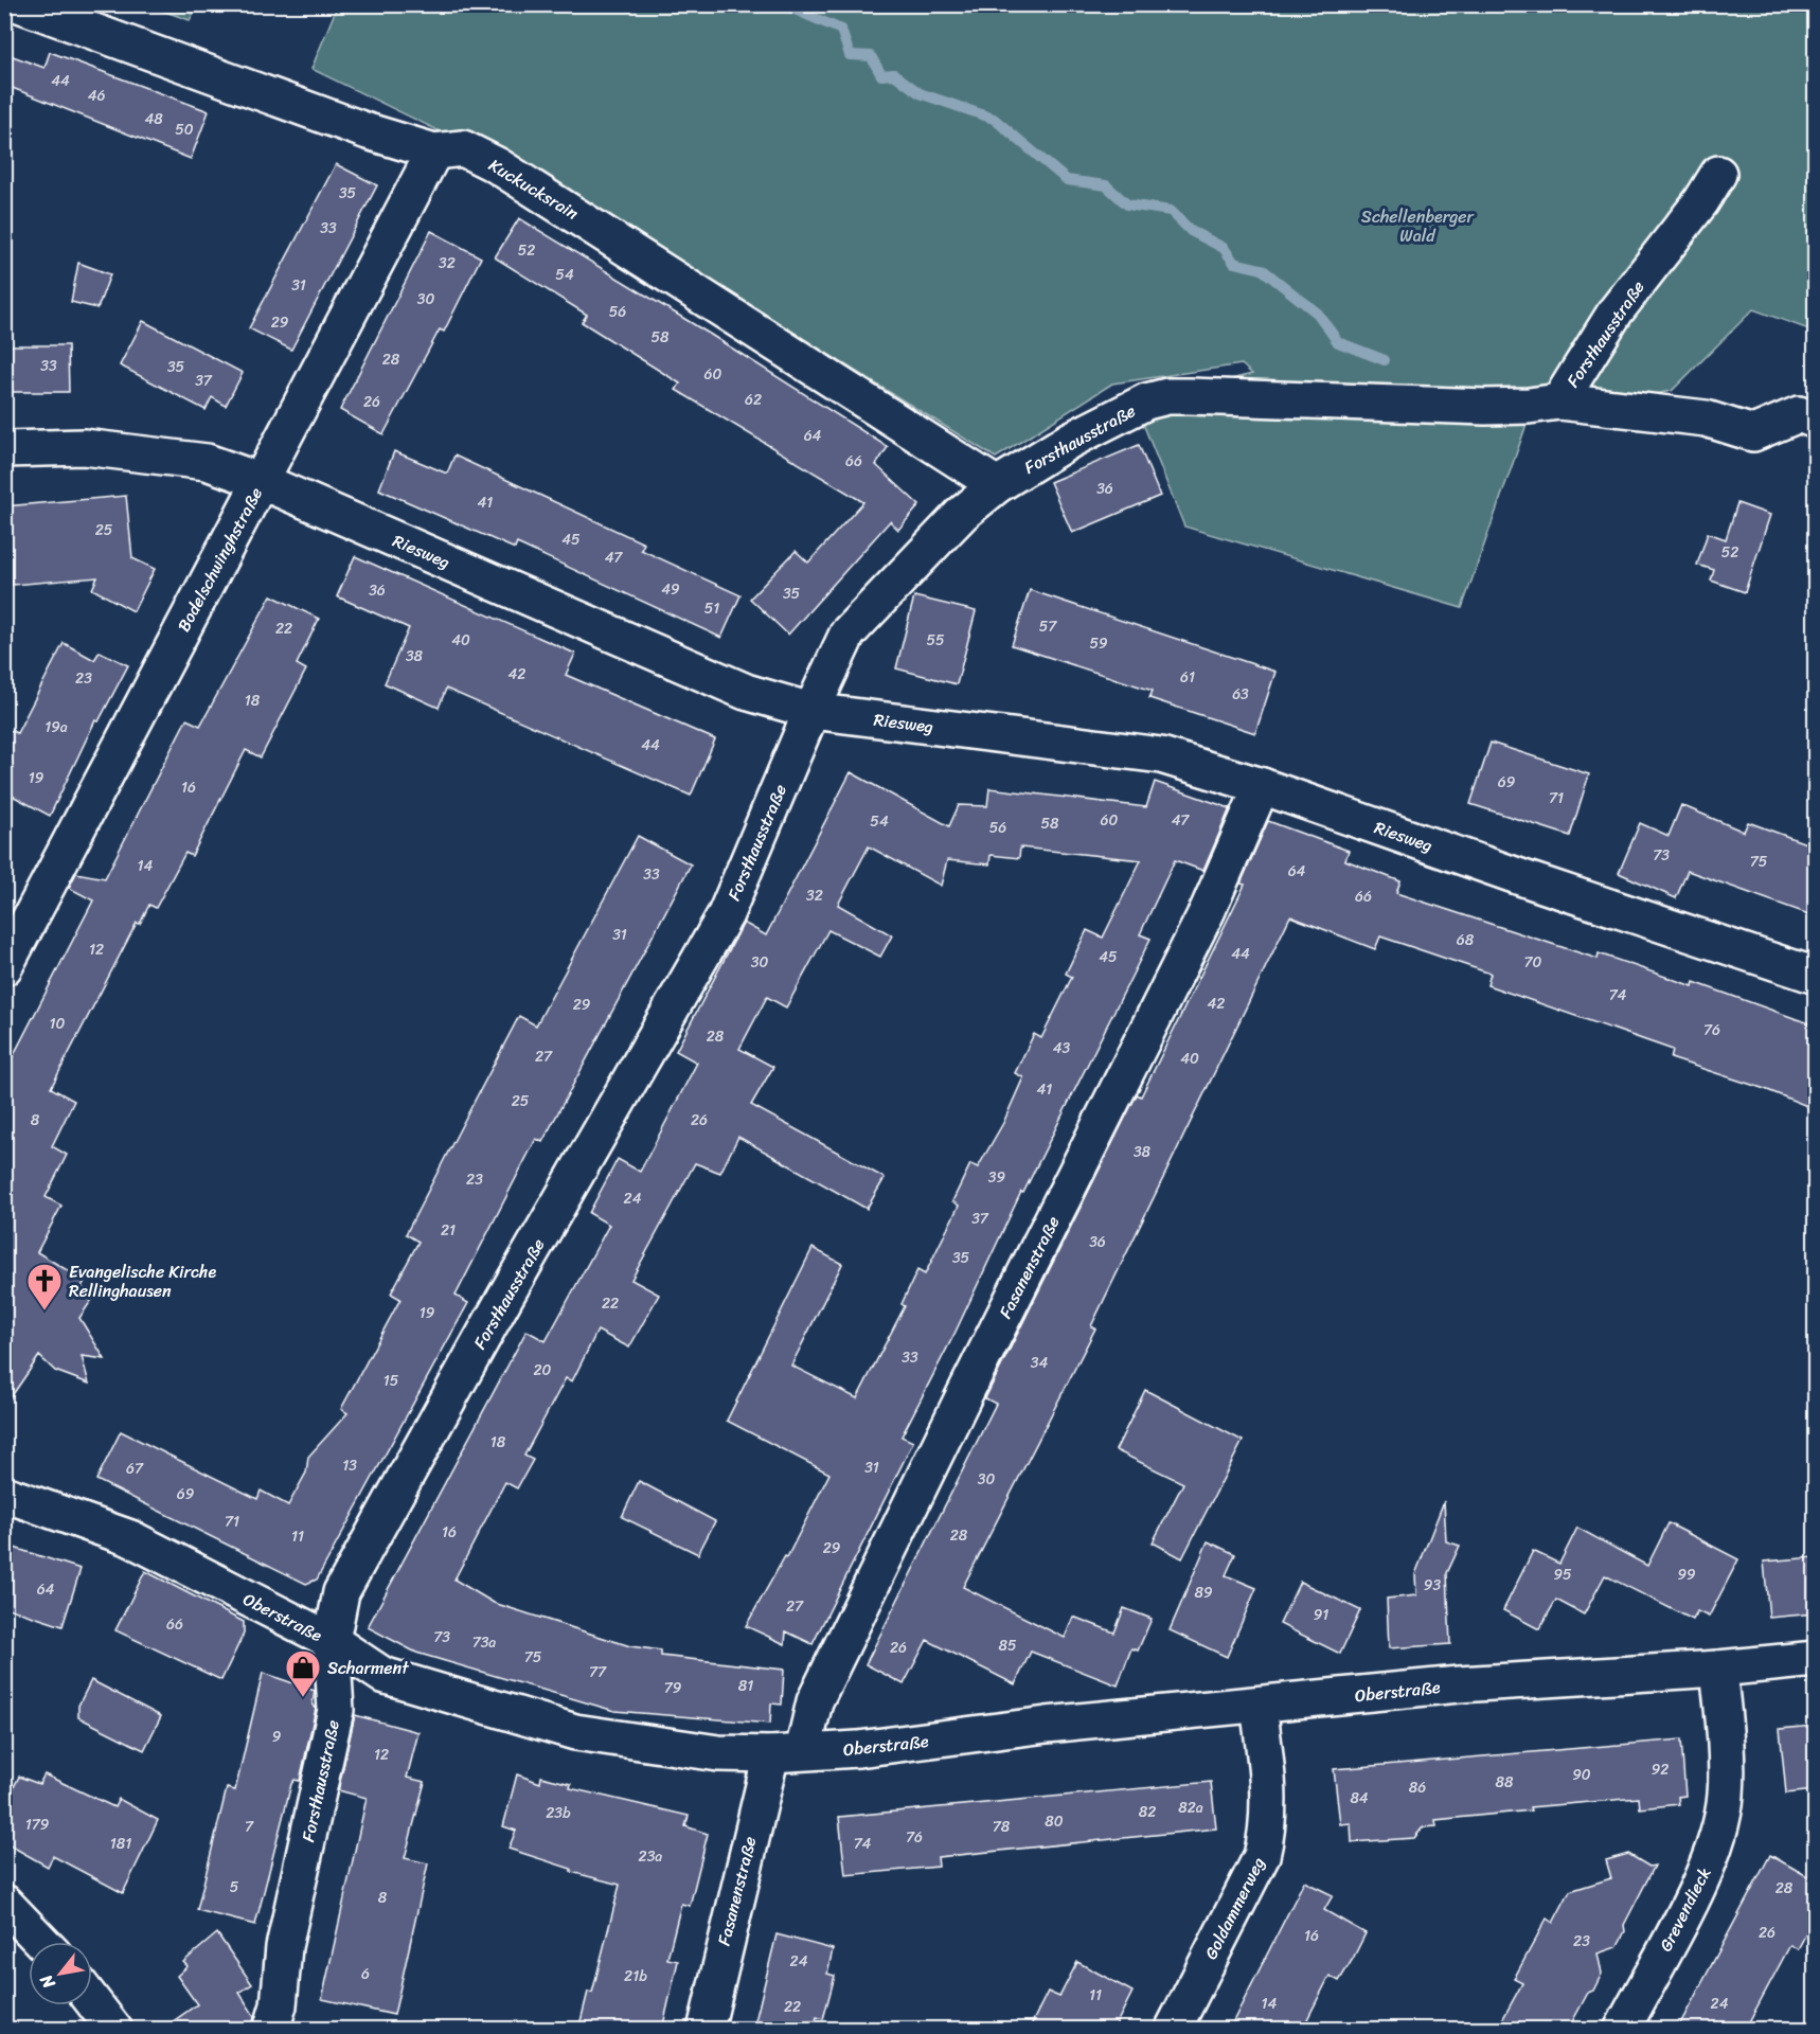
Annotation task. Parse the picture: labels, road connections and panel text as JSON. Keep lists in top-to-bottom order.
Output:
{
  "streets": {
    "street": [
      "Kuckucksrain",
      "Forsthausstraße",
      "Riesweg",
      "Bodelschwinghstraße",
      "Fasanenstraße",
      "Oberstraße",
      "Goldammerweg",
      "Grevendieck"
    ]
  },
  "crossings": [
    ["Kuckucksrain", "Forsthausstraße"],
    ["Kuckucksrain", "Bodelschwinghstraße"],
    ["Forsthausstraße", "Riesweg"],
    ["Forsthausstraße", "Oberstraße"],
    ["Riesweg", "Bodelschwinghstraße"],
    ["Riesweg", "Fasanenstraße"],
    ["Fasanenstraße", "Oberstraße"],
    ["Oberstraße", "Goldammerweg"],
    ["Oberstraße", "Grevendieck"]
  ],
  "parks": ["Schellenberger Wald"],
  "places": {
    "church": ["Evangelische Kirche Rellinghausen"],
    "shop": ["Scharment"]
  },
  "house_numbers": [
    "44",
    "46",
    "48",
    "50",
    "35",
    "33",
    "52",
    "32",
    "54",
    "31",
    "30",
    "56",
    "29",
    "58",
    "28",
    "33",
    "35",
    "60",
    "37",
    "62",
    "26",
    "64",
    "66",
    "36",
    "41",
    "25",
    "45",
    "52",
    "47",
    "49",
    "36",
    "35",
    "51",
    "57",
    "22",
    "40",
    "55",
    "59",
    "38",
    "42",
    "61",
    "23",
    "63",
    "18",
    "19a",
    "44",
    "19",
    "69",
    "16",
    "71",
    "60",
    "47",
    "54",
    "58",
    "56",
    "73",
    "75",
    "14",
    "64",
    "33",
    "32",
    "66",
    "31",
    "68",
    "12",
    "44",
    "45",
    "30",
    "70",
    "74",
    "42",
    "29",
    "10",
    "76",
    "28",
    "43",
    "27",
    "40",
    "41",
    "25",
    "8",
    "26",
    "38",
    "39",
    "23",
    "24",
    "37",
    "21",
    "36",
    "35",
    "22",
    "19",
    "33",
    "34",
    "20",
    "15",
    "18",
    "13",
    "31",
    "67",
    "30",
    "69",
    "71",
    "16",
    "28",
    "11",
    "29",
    "95",
    "99",
    "93",
    "64",
    "89",
    "27",
    "91",
    "66",
    "73",
    "73a",
    "85",
    "26",
    "75",
    "77",
    "81",
    "79",
    "9",
    "12",
    "92",
    "90",
    "88",
    "86",
    "84",
    "82a",
    "82",
    "23b",
    "80",
    "179",
    "7",
    "78",
    "76",
    "181",
    "74",
    "23a",
    "5",
    "28",
    "8",
    "26",
    "16",
    "23",
    "24",
    "6",
    "21b",
    "11",
    "14",
    "24",
    "22"
  ],
  "north": "bottom left"
}
